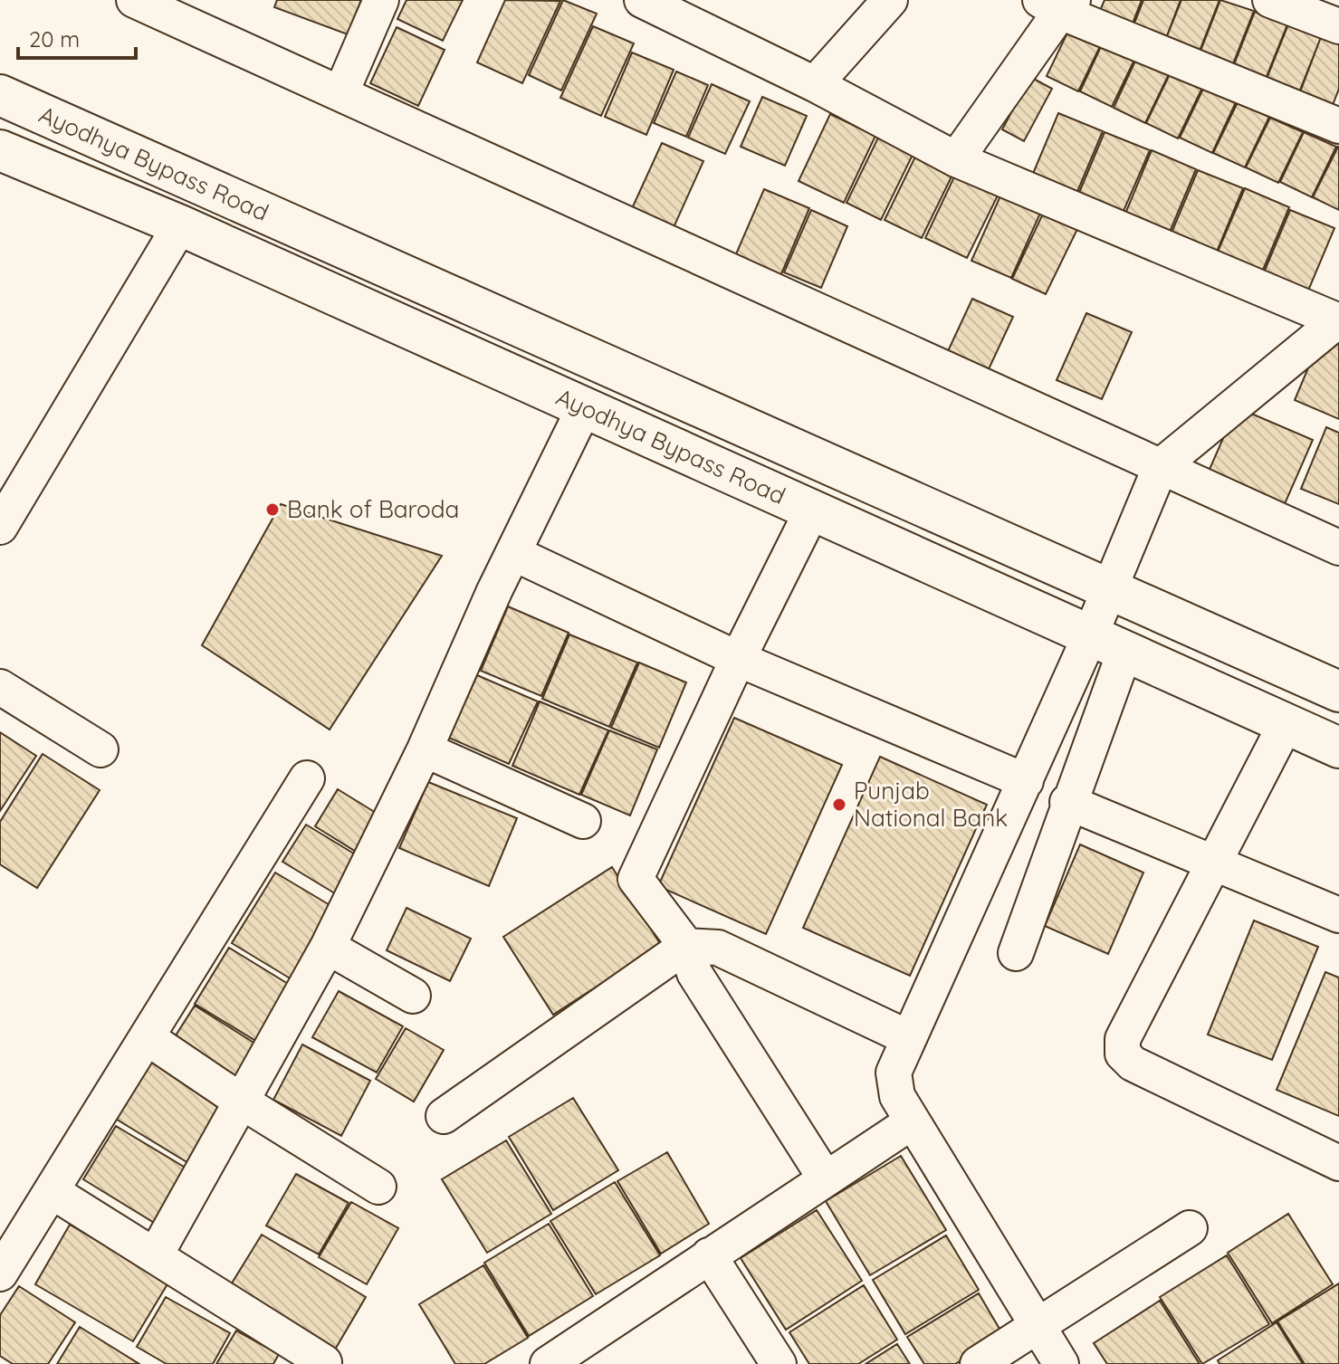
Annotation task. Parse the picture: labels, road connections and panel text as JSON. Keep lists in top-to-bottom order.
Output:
{
  "streets": {
    "main road": ["Ayodhya Bypass Road"]
  },
  "places": ["Bank of Baroda", "Punjab National Bank"],
  "scale_bar": "20 m"
}
